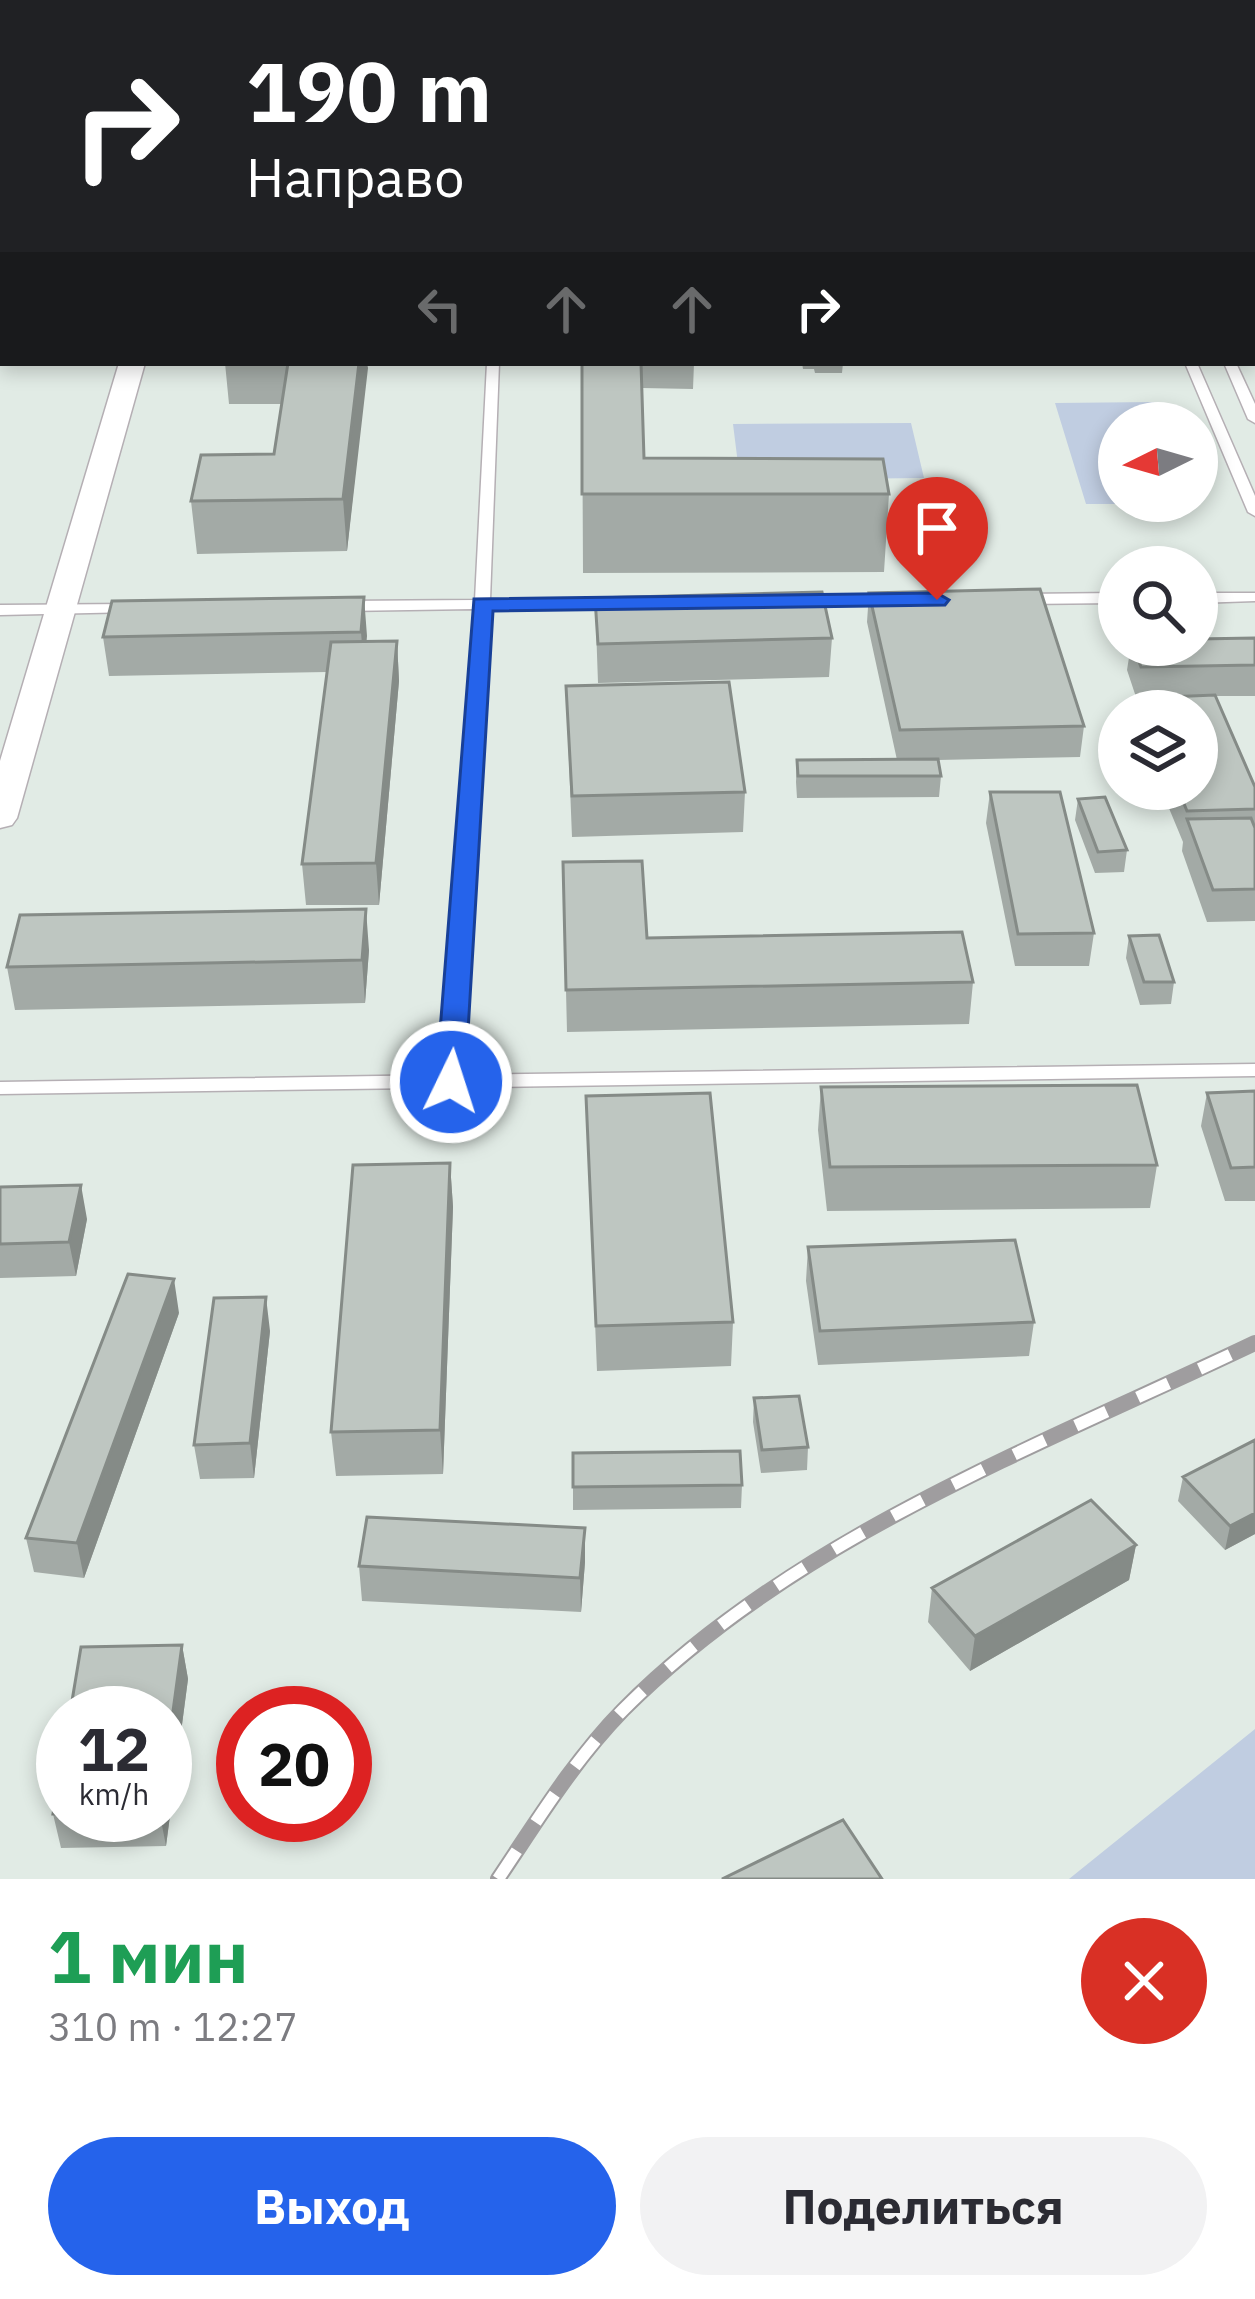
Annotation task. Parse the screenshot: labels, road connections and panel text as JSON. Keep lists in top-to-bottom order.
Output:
{
  "north": "left",
  "page": {
    "turn": ["190 m", "Направо"],
    "speed": "12 km/h",
    "limit": "20",
    "heading": ["1 мин", "310 m · 12:27"],
    "buttons": ["Выход", "Поделиться"]
  }
}
